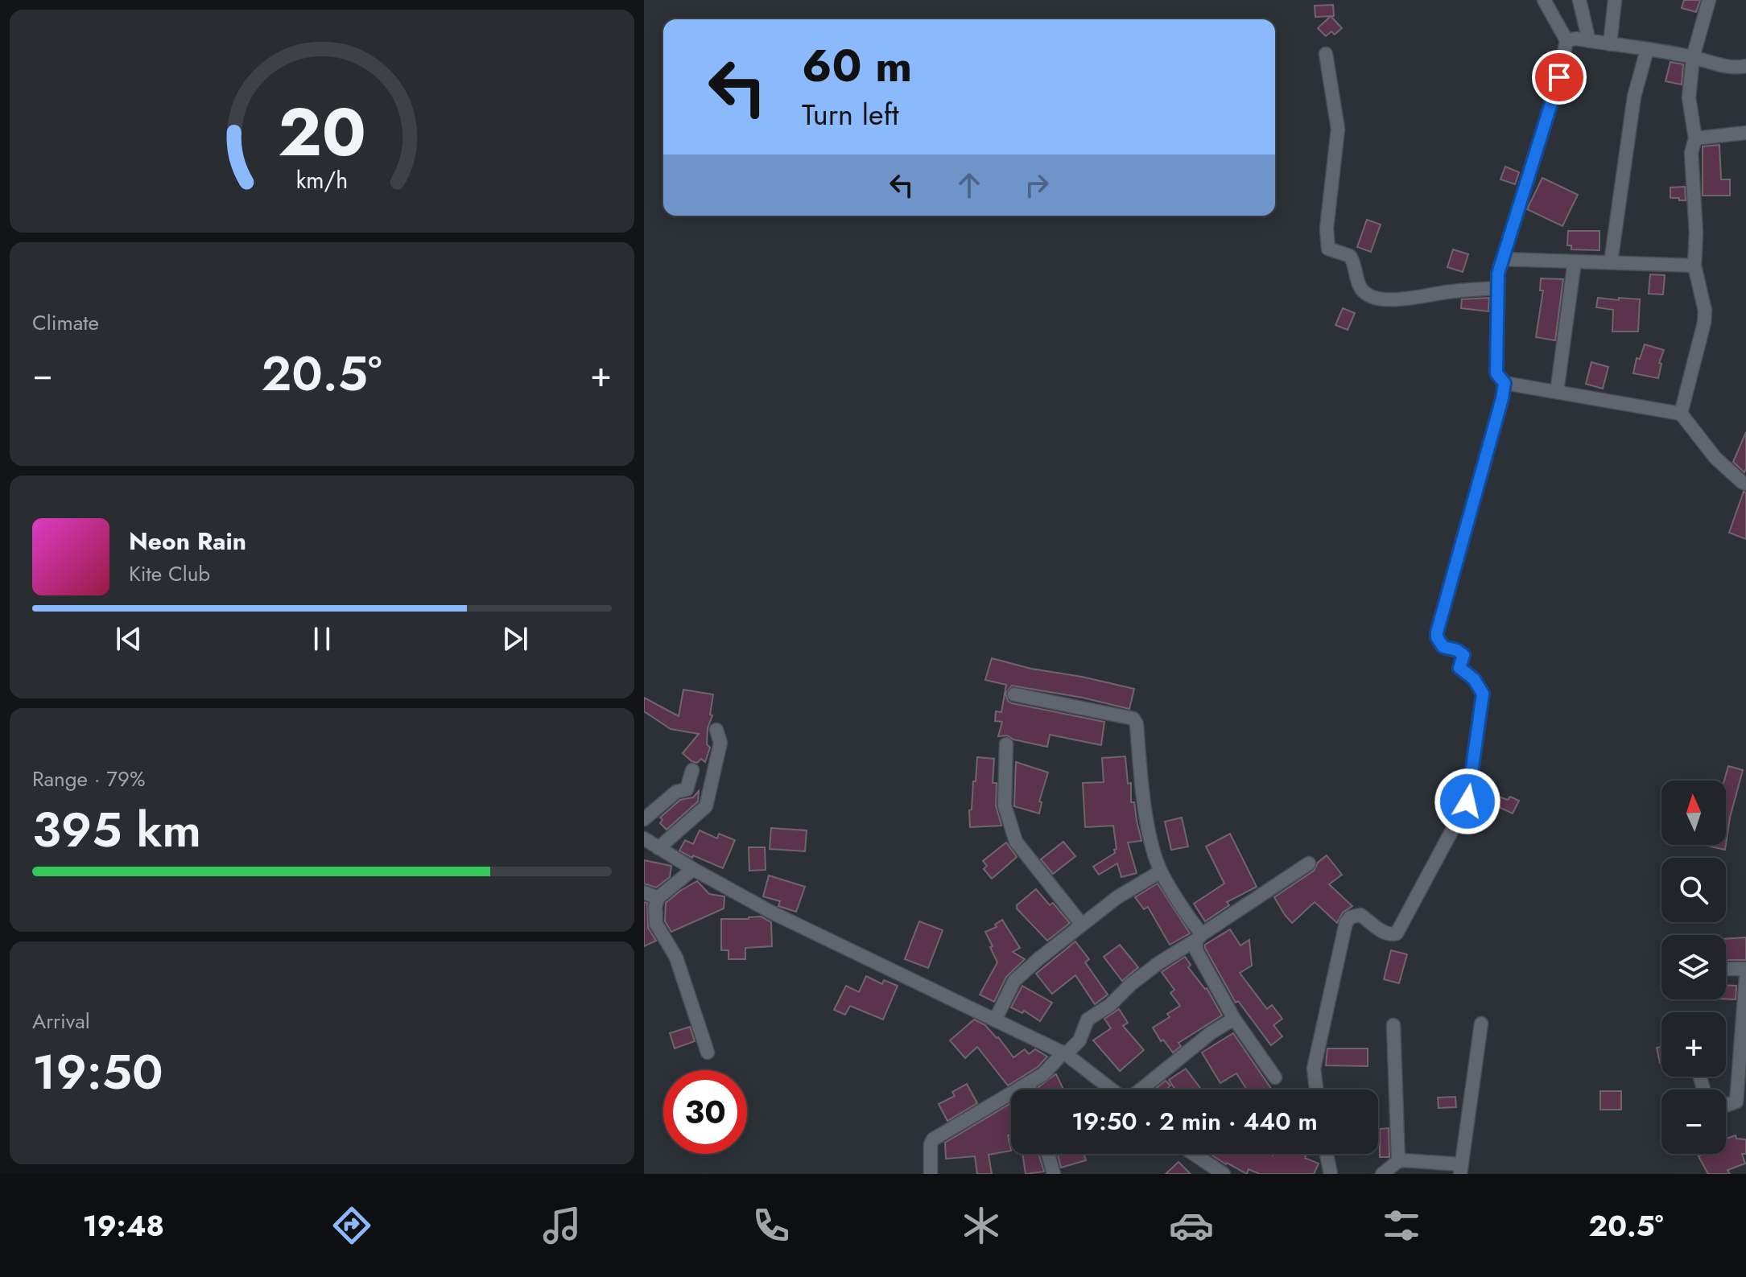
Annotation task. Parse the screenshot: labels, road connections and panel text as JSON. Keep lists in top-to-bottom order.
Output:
{
  "north": "top",
  "page": {
    "turn": ["60 m", "Turn left"],
    "tile": [
      "Climate",
      ["Range · 79%", "395 km"],
      ["Arrival", "19:50"]
    ],
    "heat": ["−", "20.5°", "+"],
    "song": ["Neon Rain", "Kite Club"],
    "map_buttons": ["+", "−"],
    "limit": "30",
    "trip": "19:50 · 2 min · 440 m",
    "tabs": ["19:48", "20.5°"],
    "gauge": ["20", "km/h"]
  }
}
